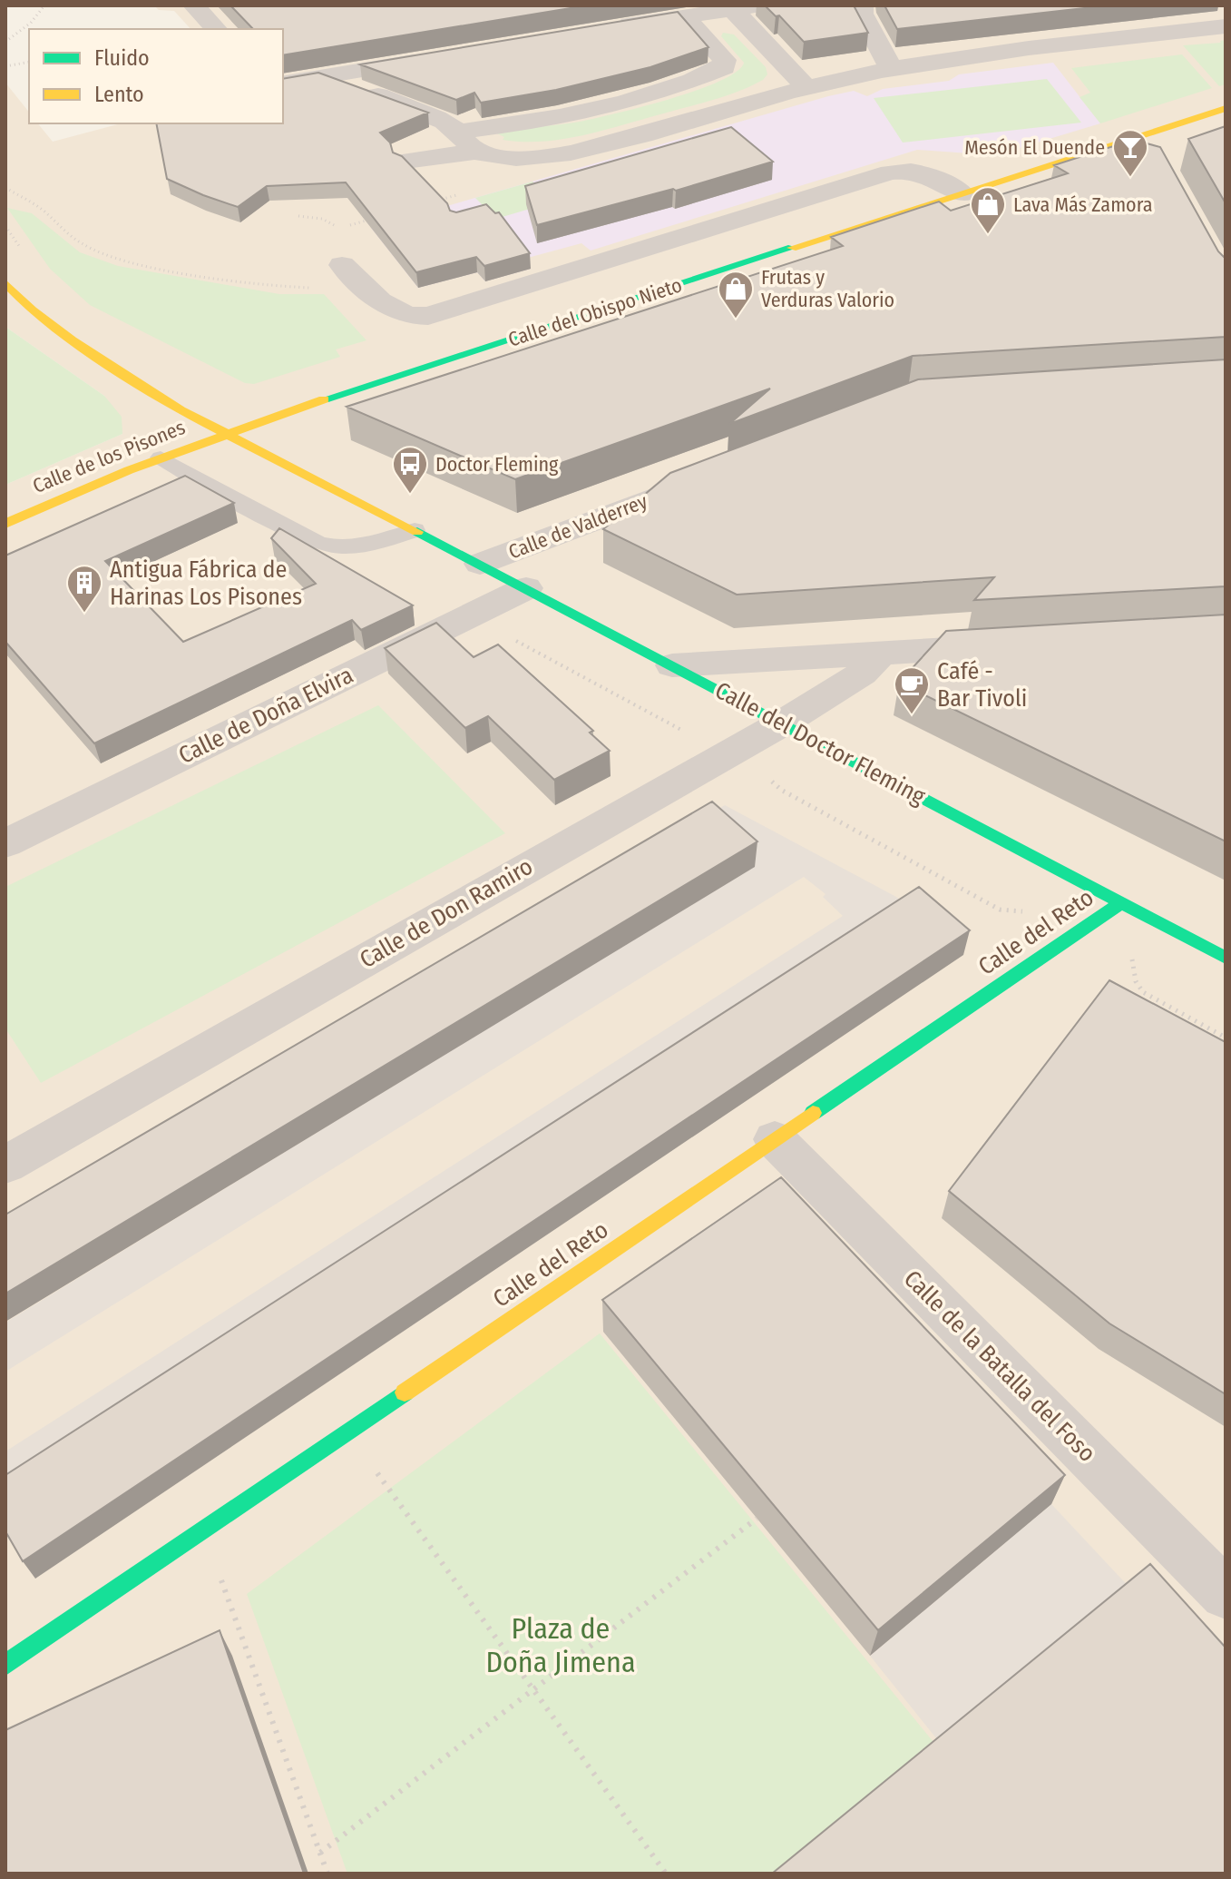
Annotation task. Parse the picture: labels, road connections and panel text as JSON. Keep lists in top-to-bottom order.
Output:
{
  "streets": {
    "street": [
      "Calle del Obispo Nieto",
      "Calle de los Pisones",
      "Calle de Valderrey",
      "Calle de Doña Elvira",
      "Calle del Doctor Fleming",
      "Calle de Don Ramiro",
      "Calle del Reto",
      "Calle de la Batalla del Foso"
    ]
  },
  "crossings": [
    ["Calle del Obispo Nieto", "Calle de los Pisones"],
    ["Calle del Obispo Nieto", "Calle del Doctor Fleming"],
    ["Calle de los Pisones", "Calle del Doctor Fleming"],
    ["Calle de Valderrey", "Calle del Doctor Fleming"],
    ["Calle de Doña Elvira", "Calle del Doctor Fleming"],
    ["Calle del Doctor Fleming", "Calle de Don Ramiro"],
    ["Calle del Doctor Fleming", "Calle del Reto"],
    ["Calle del Reto", "Calle de la Batalla del Foso"]
  ],
  "parks": ["Plaza de Doña Jimena"],
  "places": {
    "bar": ["Mesón El Duende"],
    "shop": ["Lava Más Zamora", "Frutas y Verduras Valorio"],
    "bus stop": ["Doctor Fleming"],
    "building": ["Antigua Fábrica de Harinas Los Pisones"],
    "cafe": ["Café - Bar Tivoli"]
  },
  "legend": ["Fluido", "Lento"]
}
